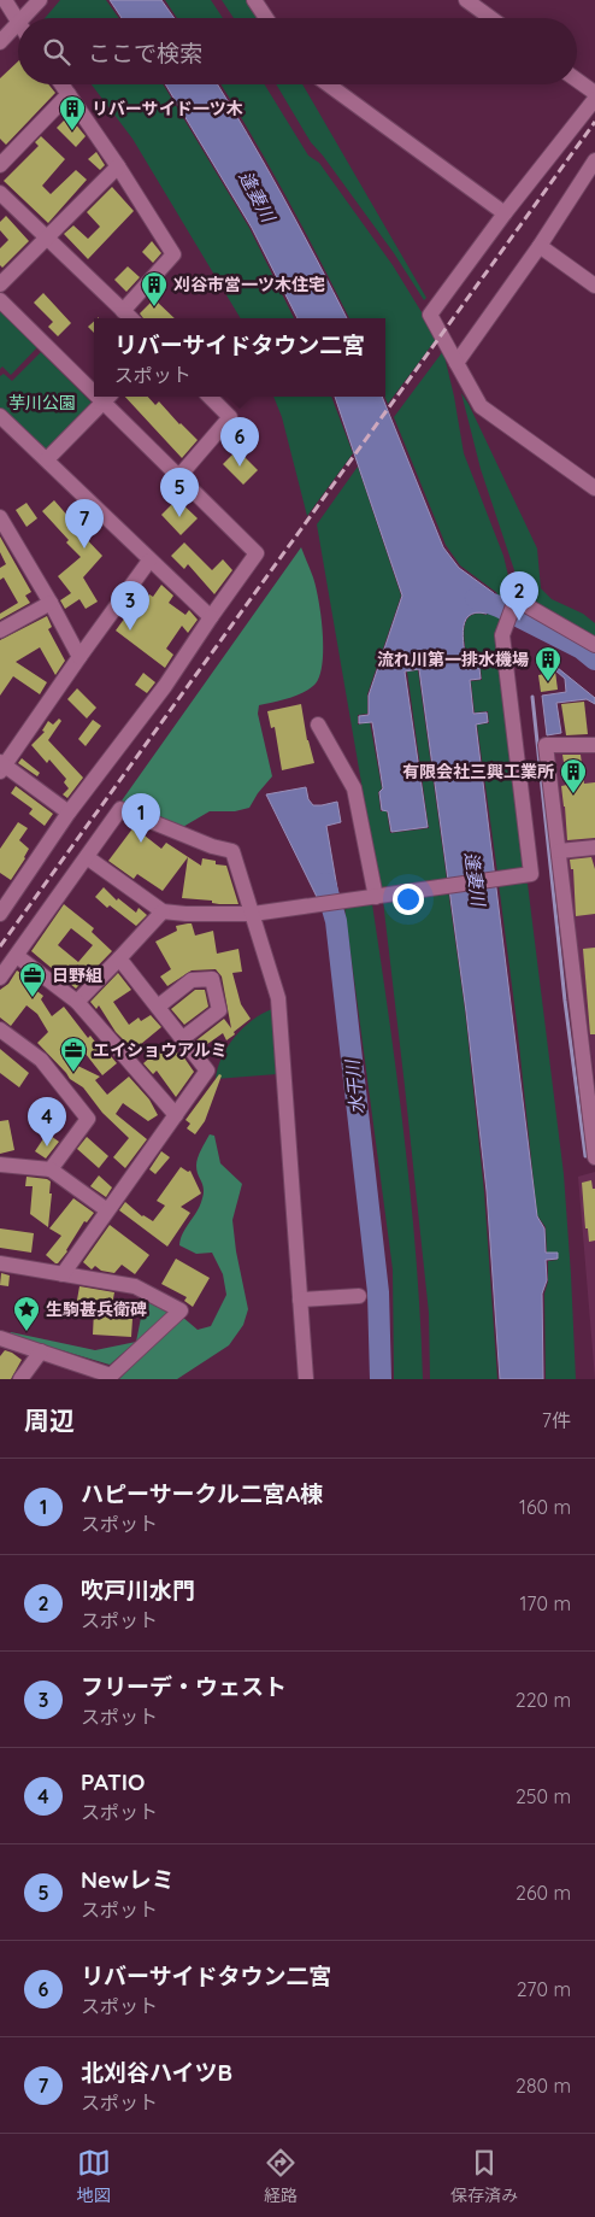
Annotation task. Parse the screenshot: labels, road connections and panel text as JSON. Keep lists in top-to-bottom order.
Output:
{
  "water": ["逢妻川", "水干川"],
  "parks": ["芋川公園"],
  "places": {
    "building": [
      "リバーサイド一ツ木",
      "刈谷市営一ツ木住宅",
      "流れ川第一排水機場",
      "有限会社三興工業所"
    ],
    "office": ["日野組", "エイショウアルミ"],
    "place": ["生駒甚兵衛碑"]
  },
  "page": {
    "search": "ここで検索",
    "popup": ["リバーサイドタウン二宮", "スポット"],
    "pins": [
      "6",
      "5",
      "7",
      "2",
      "3",
      "1",
      "4"
    ],
    "heading": ["周辺", "7件"],
    "list": [
      {
        "mark": "1",
        "name": "ハピーサークル二宮A棟",
        "note": "スポット",
        "value": "160 m"
      },
      {
        "mark": "2",
        "name": "吹戸川水門",
        "note": "スポット",
        "value": "170 m"
      },
      {
        "mark": "3",
        "name": "フリーデ・ウェスト",
        "note": "スポット",
        "value": "220 m"
      },
      {
        "mark": "4",
        "name": "PATIO",
        "note": "スポット",
        "value": "250 m"
      },
      {
        "mark": "5",
        "name": "Newレミ",
        "note": "スポット",
        "value": "260 m"
      },
      {
        "mark": "6",
        "name": "リバーサイドタウン二宮",
        "note": "スポット",
        "value": "270 m"
      },
      {
        "mark": "7",
        "name": "北刈谷ハイツB",
        "note": "スポット",
        "value": "280 m"
      }
    ],
    "nav": ["地図", "経路", "保存済み"]
  }
}
